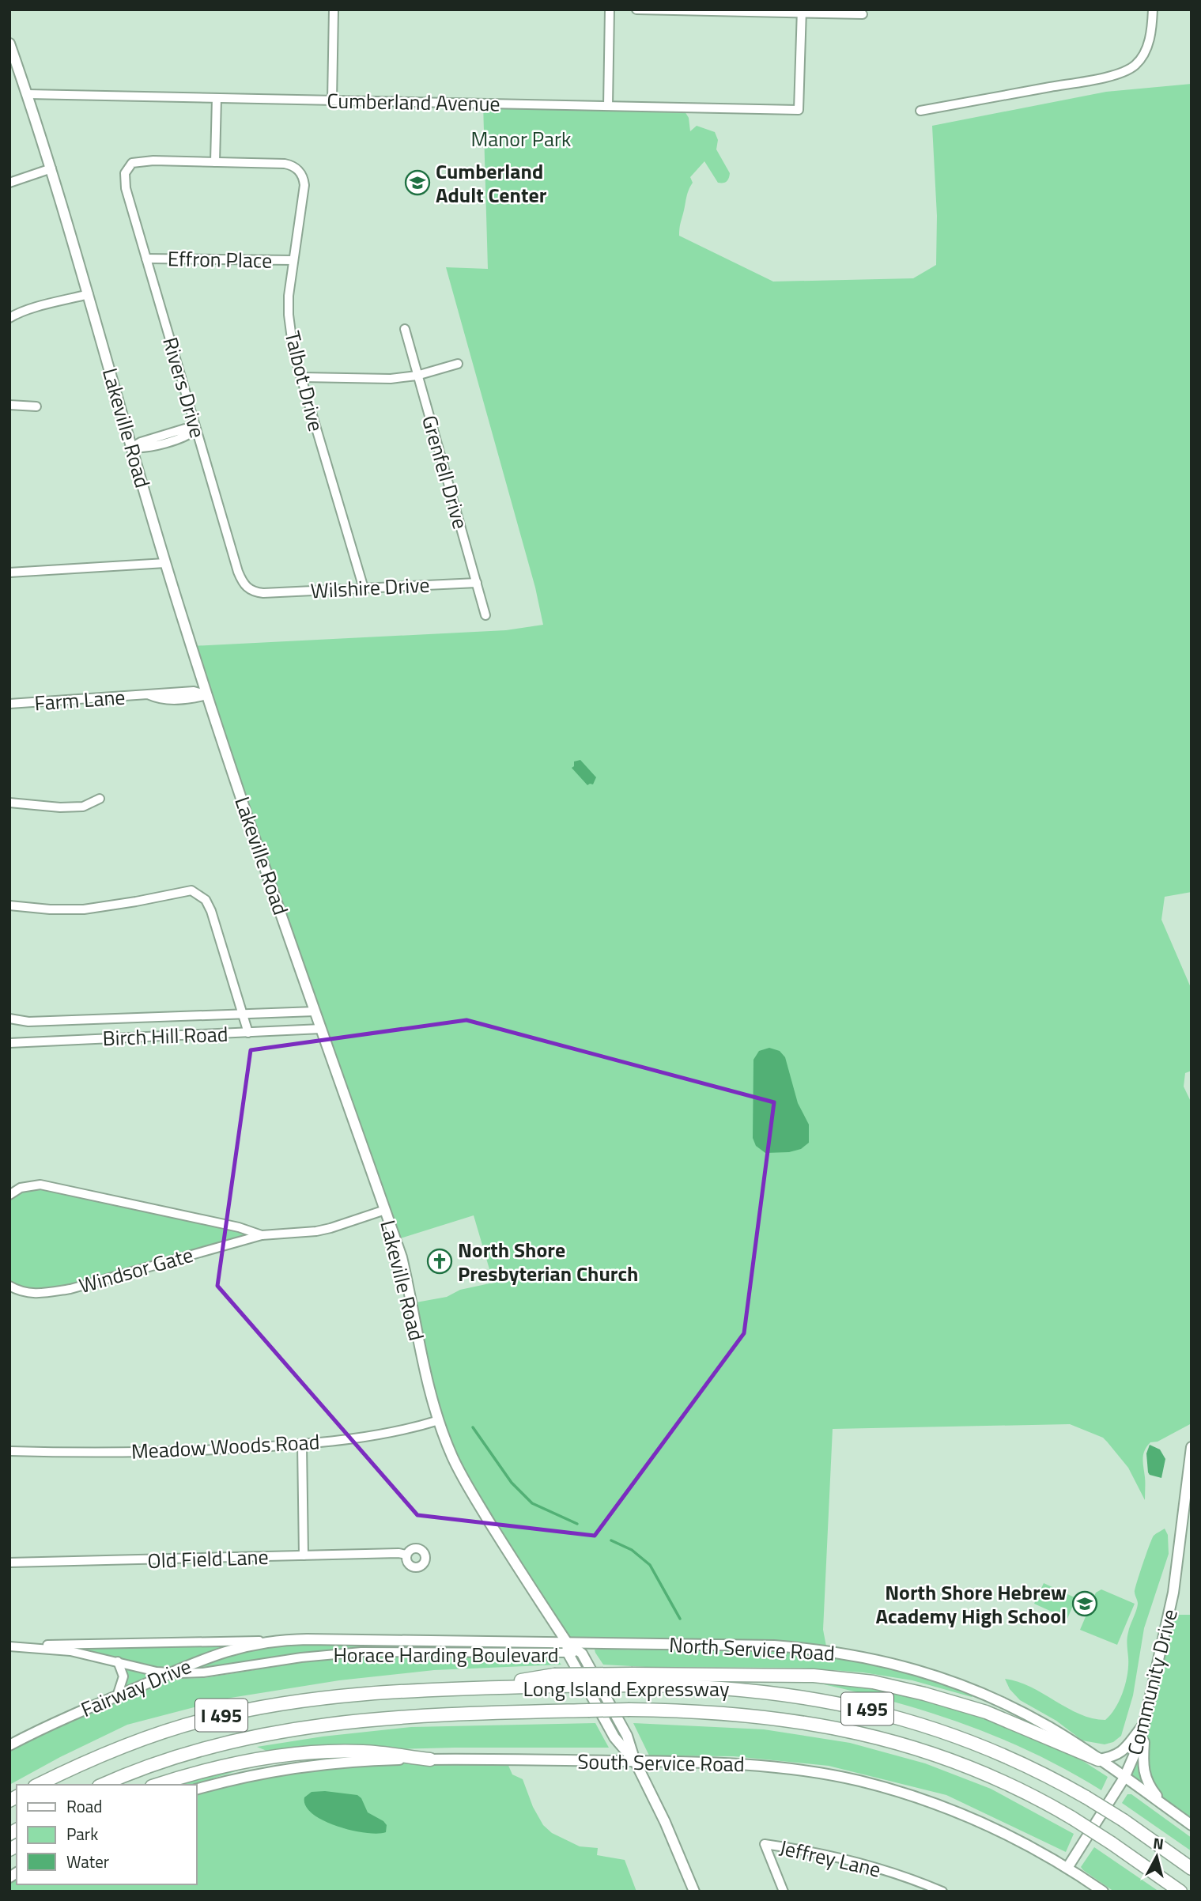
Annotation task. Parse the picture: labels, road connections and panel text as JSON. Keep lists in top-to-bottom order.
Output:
{
  "streets": {
    "highway": ["Long Island Expressway", "I 495"],
    "main road": [
      "Lakeville Road",
      "North Service Road",
      "Horace Harding Boulevard",
      "Community Drive",
      "Fairway Drive",
      "South Service Road"
    ],
    "street": [
      "Cumberland Avenue",
      "Effron Place",
      "Talbot Drive",
      "Rivers Drive",
      "Grenfell Drive",
      "Wilshire Drive",
      "Farm Lane",
      "Birch Hill Road",
      "Windsor Gate",
      "Meadow Woods Road",
      "Old Field Lane",
      "Jeffrey Lane"
    ]
  },
  "crossings": [
    ["Cumberland Avenue", "Lakeville Road"],
    ["Effron Place", "Talbot Drive"],
    ["Effron Place", "Rivers Drive"],
    ["Talbot Drive", "Rivers Drive"],
    ["Talbot Drive", "Wilshire Drive"],
    ["Rivers Drive", "Wilshire Drive"],
    ["Lakeville Road", "Farm Lane"],
    ["Lakeville Road", "Birch Hill Road"],
    ["Lakeville Road", "Windsor Gate"],
    ["Lakeville Road", "Meadow Woods Road"],
    ["Lakeville Road", "North Service Road"],
    ["Lakeville Road", "Horace Harding Boulevard"],
    ["Lakeville Road", "South Service Road"],
    ["Grenfell Drive", "Wilshire Drive"],
    ["North Service Road", "Horace Harding Boulevard"],
    ["North Service Road", "Community Drive"],
    ["Horace Harding Boulevard", "Fairway Drive"],
    ["Community Drive", "South Service Road"],
    ["Long Island Expressway", "I 495"]
  ],
  "parks": ["Manor Park"],
  "places": {
    "school or university": ["Cumberland Adult Center", "North Shore Hebrew Academy High School"],
    "church": ["North Shore Presbyterian Church"]
  },
  "legend": ["Road", "Park", "Water"],
  "north": "top"
}
